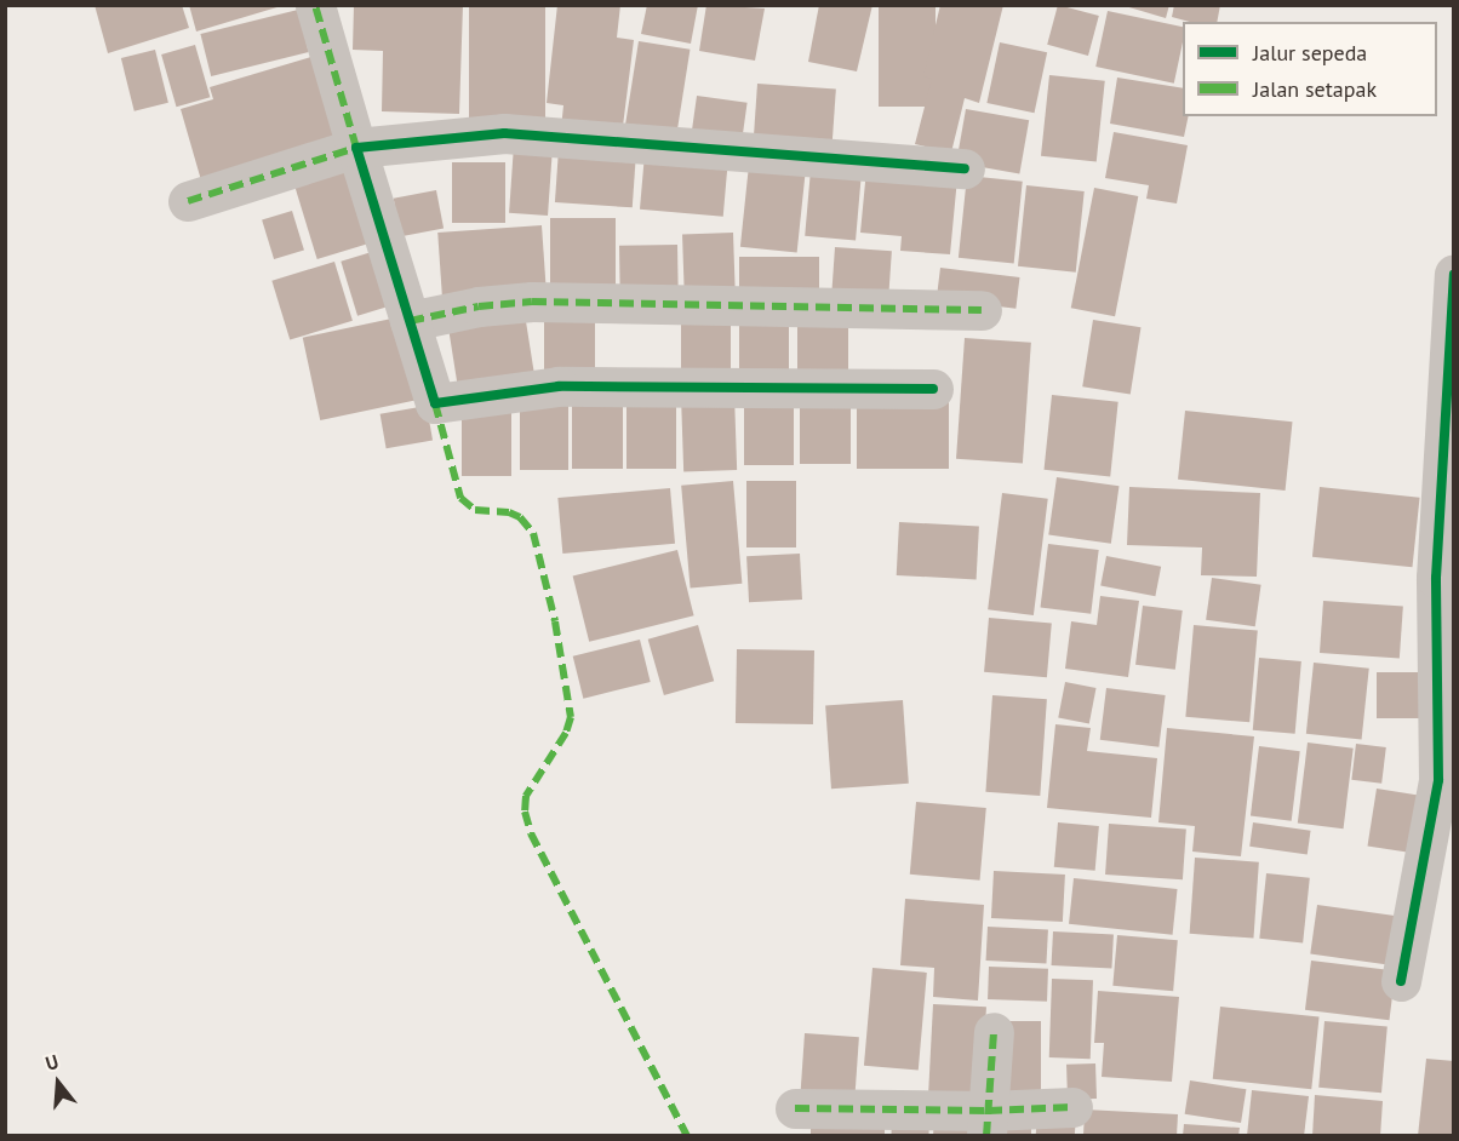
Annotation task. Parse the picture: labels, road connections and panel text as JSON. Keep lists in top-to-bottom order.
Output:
{
  "legend": ["Jalur sepeda", "Jalan setapak"],
  "north": "top"
}
